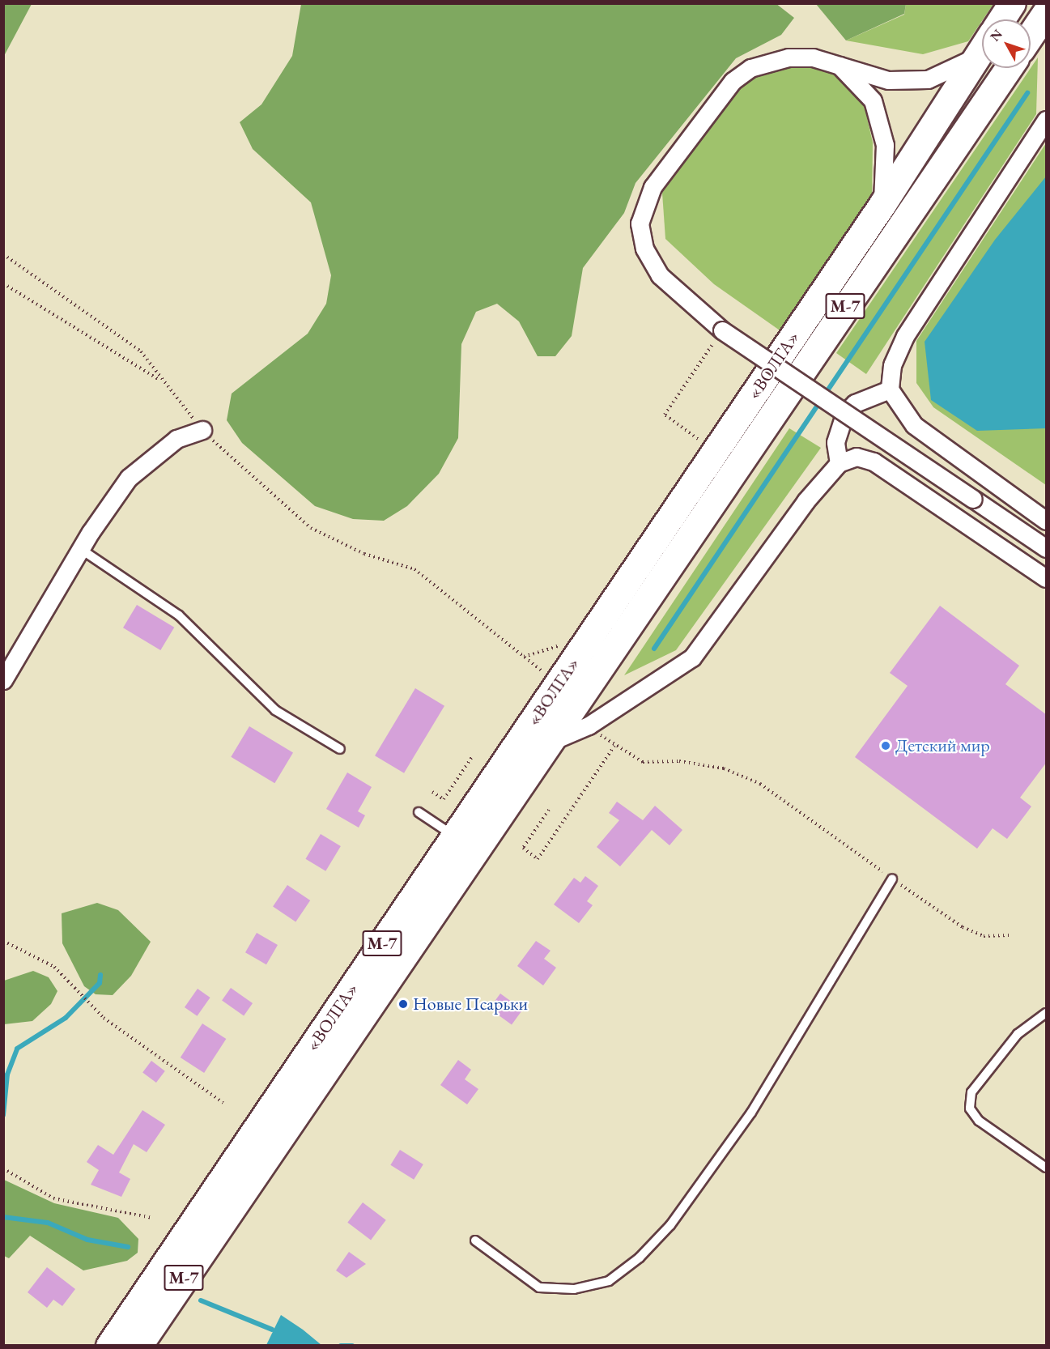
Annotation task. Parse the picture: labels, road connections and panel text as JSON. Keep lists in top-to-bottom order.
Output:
{
  "streets": {
    "highway": ["М-7", "«ВОЛГА»"]
  },
  "places": ["Детский мир", "Новые Псарьки"],
  "north": "top left"
}
